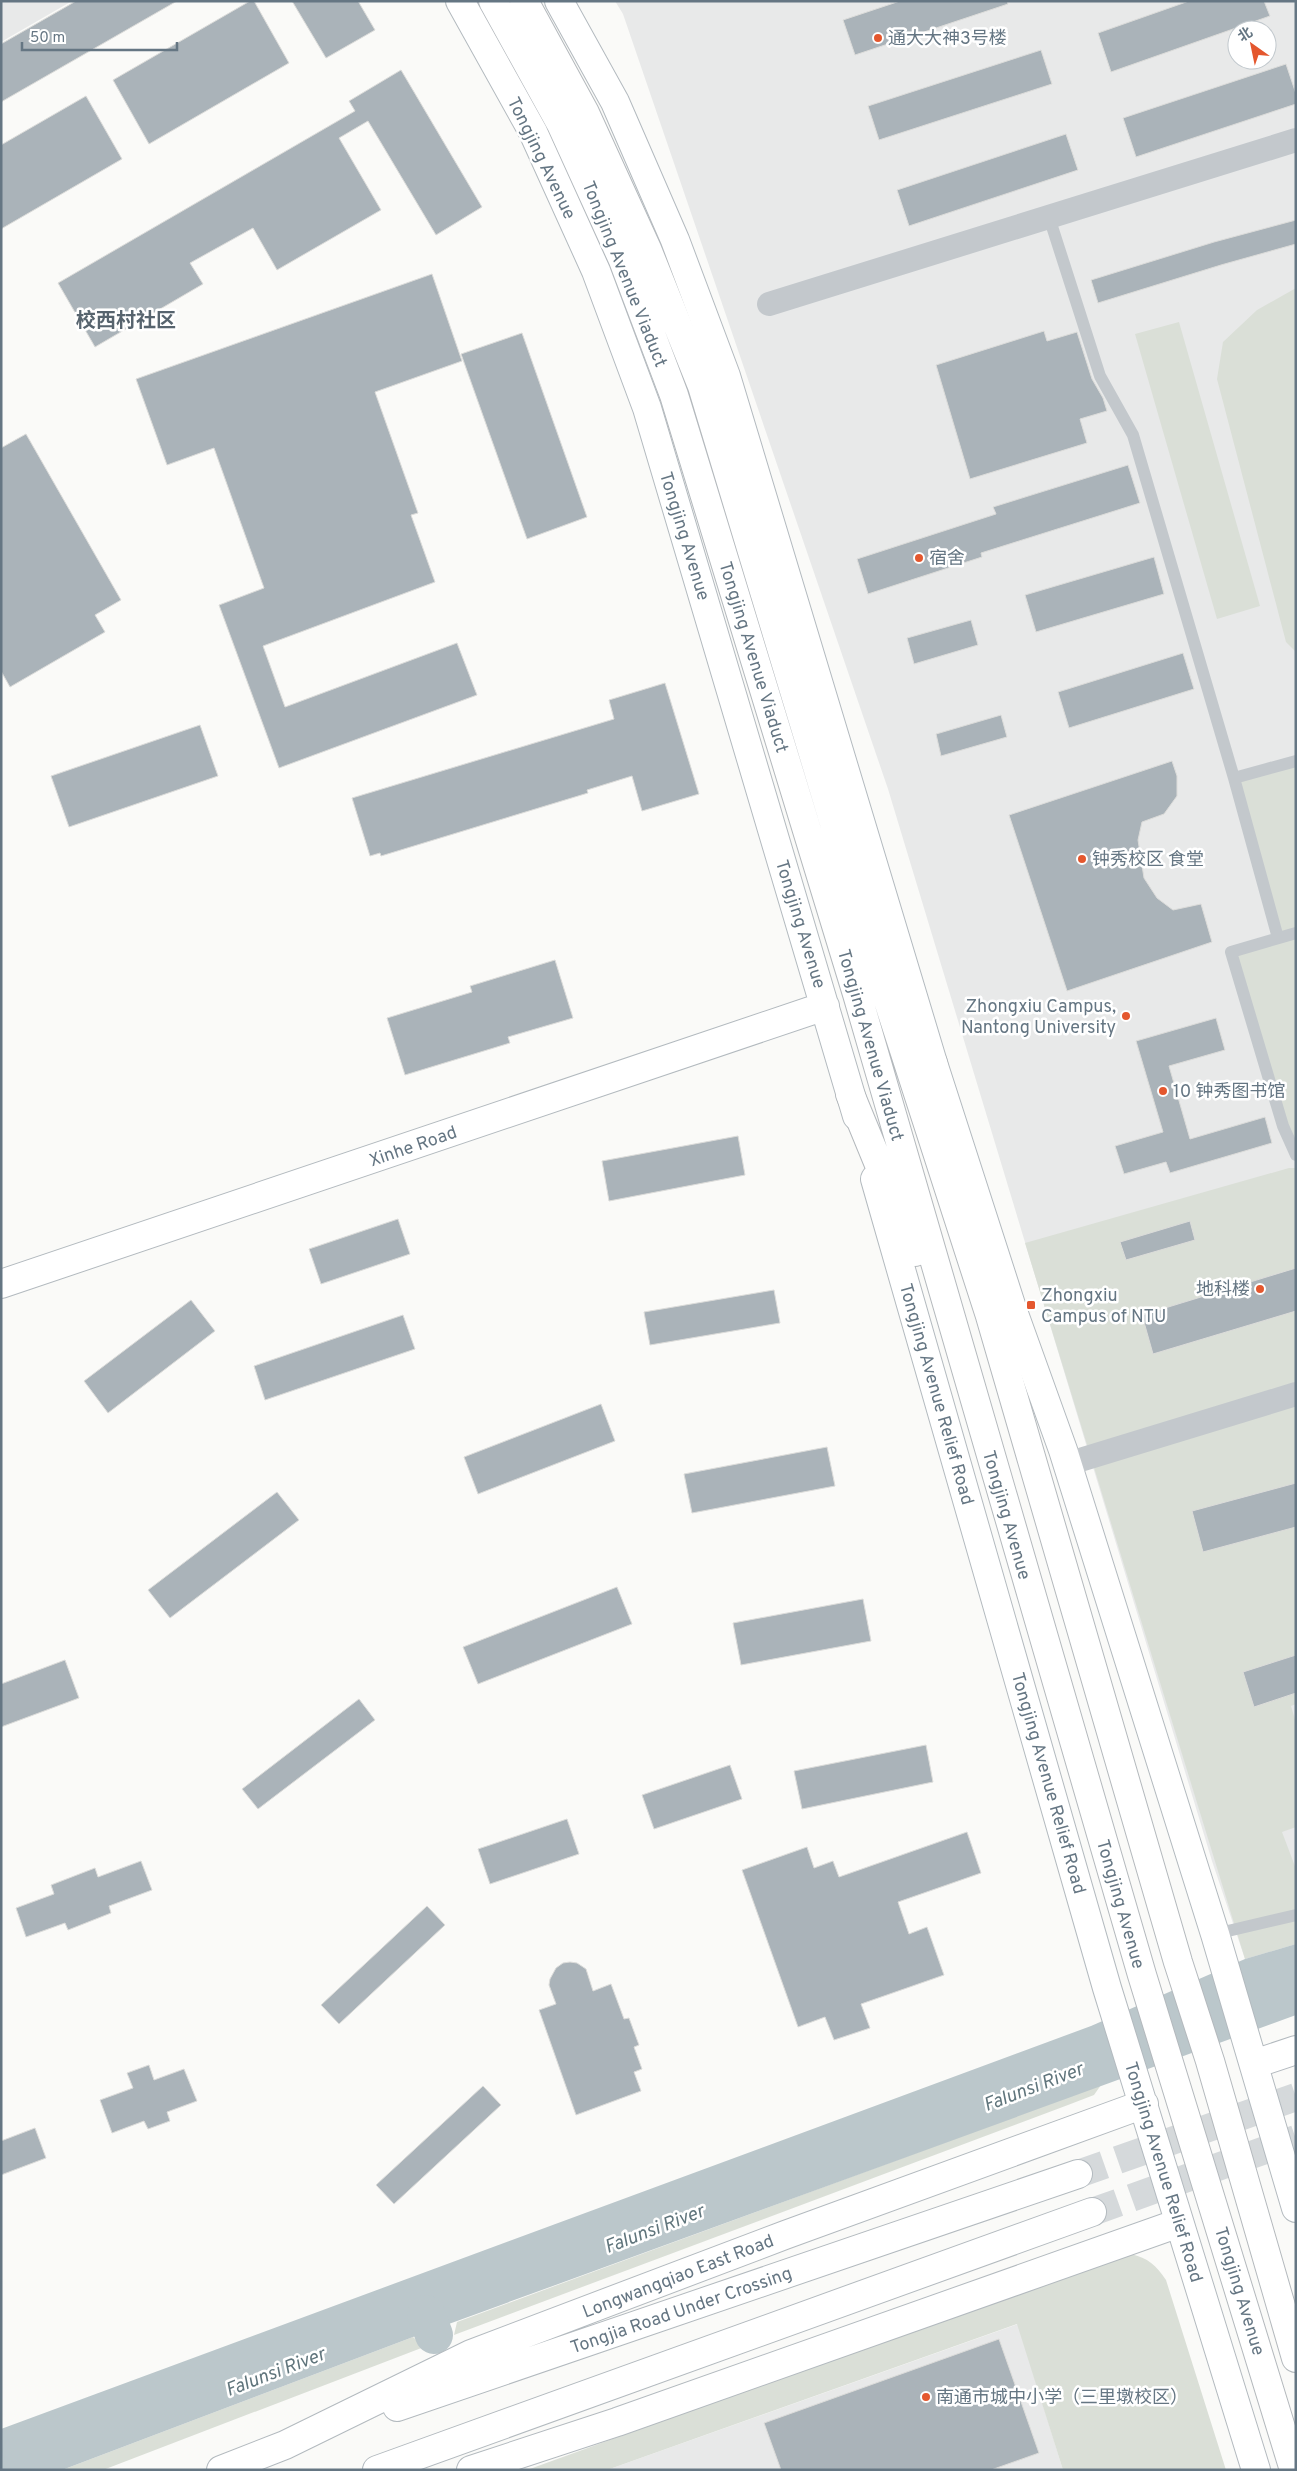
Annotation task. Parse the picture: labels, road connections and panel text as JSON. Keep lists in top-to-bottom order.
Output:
{
  "streets": {
    "main road": [
      "Tongjing Avenue",
      "Tongjing Avenue Viaduct",
      "Xinhe Road",
      "Tongjing Avenue Relief Road",
      "Longwangqiao East Road",
      "Tongjia Road Under Crossing"
    ]
  },
  "crossings": [
    ["Tongjing Avenue", "Tongjing Avenue Viaduct"],
    ["Tongjing Avenue", "Xinhe Road"],
    ["Tongjing Avenue", "Tongjing Avenue Relief Road"],
    ["Tongjing Avenue Relief Road", "Longwangqiao East Road"],
    ["Longwangqiao East Road", "Tongjia Road Under Crossing"]
  ],
  "districts": ["校西村社区"],
  "water": ["Falunsi River"],
  "places": {
    "other": [
      "通大大神3号楼",
      "宿舍",
      "钟秀校区 食堂",
      "Zhongxiu Campus, Nantong University",
      "10 钟秀图书馆",
      "地科楼",
      "南通市城中小学（三里墩校区）"
    ],
    "transit": ["Zhongxiu Campus of NTU"]
  },
  "scale_bar": "50 m",
  "north": "top left"
}
